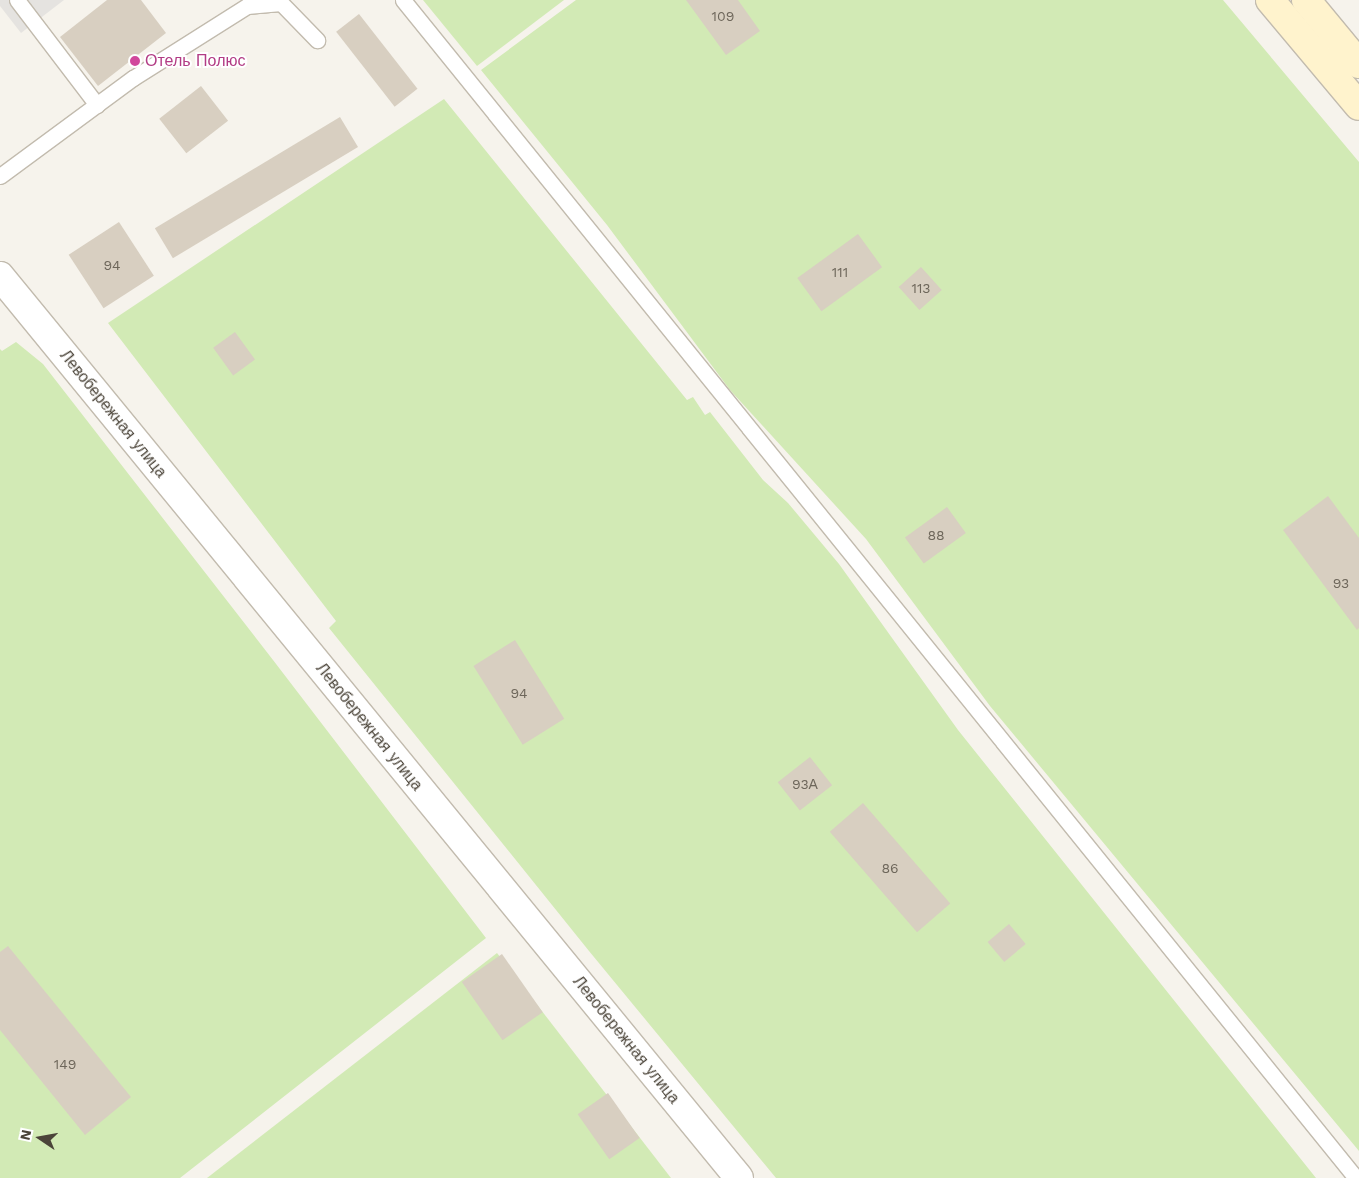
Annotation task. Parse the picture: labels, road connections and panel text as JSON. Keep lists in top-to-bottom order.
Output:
{
  "streets": {
    "street": ["Левобережная улица"]
  },
  "places": ["Отель Полюс"],
  "house_numbers": [
    "109",
    "94",
    "111",
    "113",
    "88",
    "93",
    "94",
    "93А",
    "86",
    "149"
  ],
  "north": "left"
}
